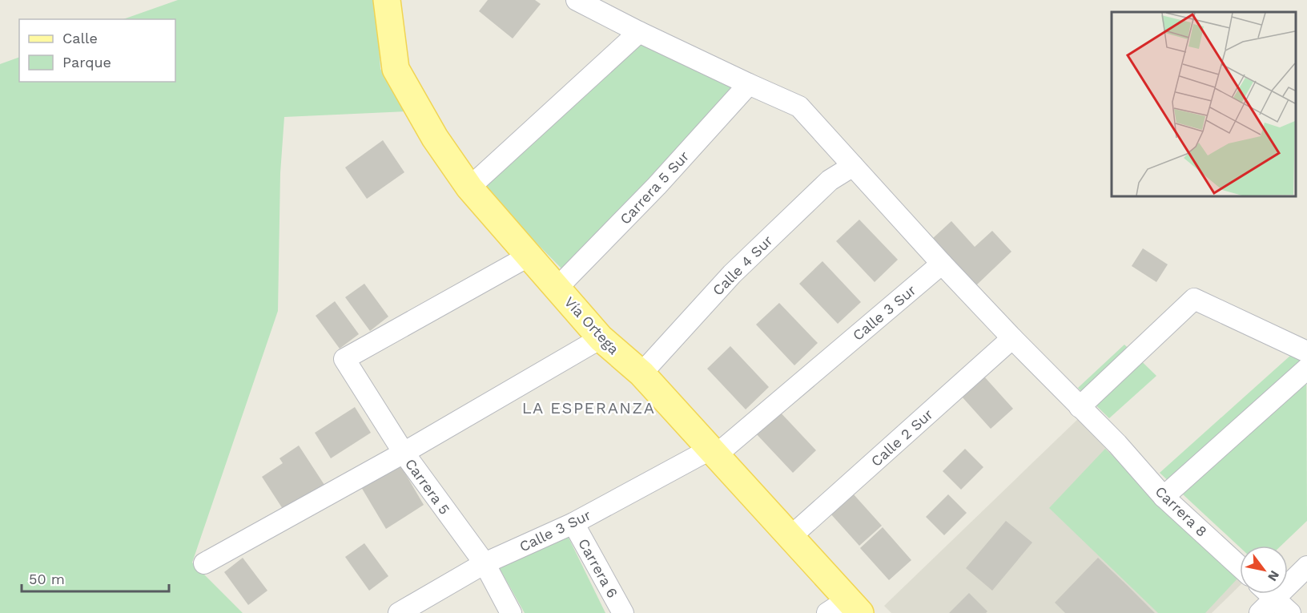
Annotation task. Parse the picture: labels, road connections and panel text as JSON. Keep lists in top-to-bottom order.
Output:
{
  "streets": {
    "main road": ["Vía Ortega"],
    "street": [
      "Carrera 5 Sur",
      "Calle 4 Sur",
      "Calle 3 Sur",
      "Calle 2 Sur",
      "Carrera 5",
      "Carrera 8",
      "Carrera 6"
    ]
  },
  "crossings": [
    ["Carrera 5 Sur", "Vía Ortega"],
    ["Carrera 5 Sur", "Carrera 8"],
    ["Calle 4 Sur", "Vía Ortega"],
    ["Calle 4 Sur", "Carrera 8"],
    ["Calle 3 Sur", "Vía Ortega"],
    ["Calle 3 Sur", "Carrera 5"],
    ["Calle 3 Sur", "Carrera 8"],
    ["Calle 3 Sur", "Carrera 6"],
    ["Vía Ortega", "Calle 2 Sur"],
    ["Vía Ortega", "Carrera 5"],
    ["Calle 2 Sur", "Carrera 8"]
  ],
  "districts": ["LA ESPERANZA"],
  "legend": ["Calle", "Parque"],
  "scale_bar": "50 m",
  "north": "bottom right"
}
